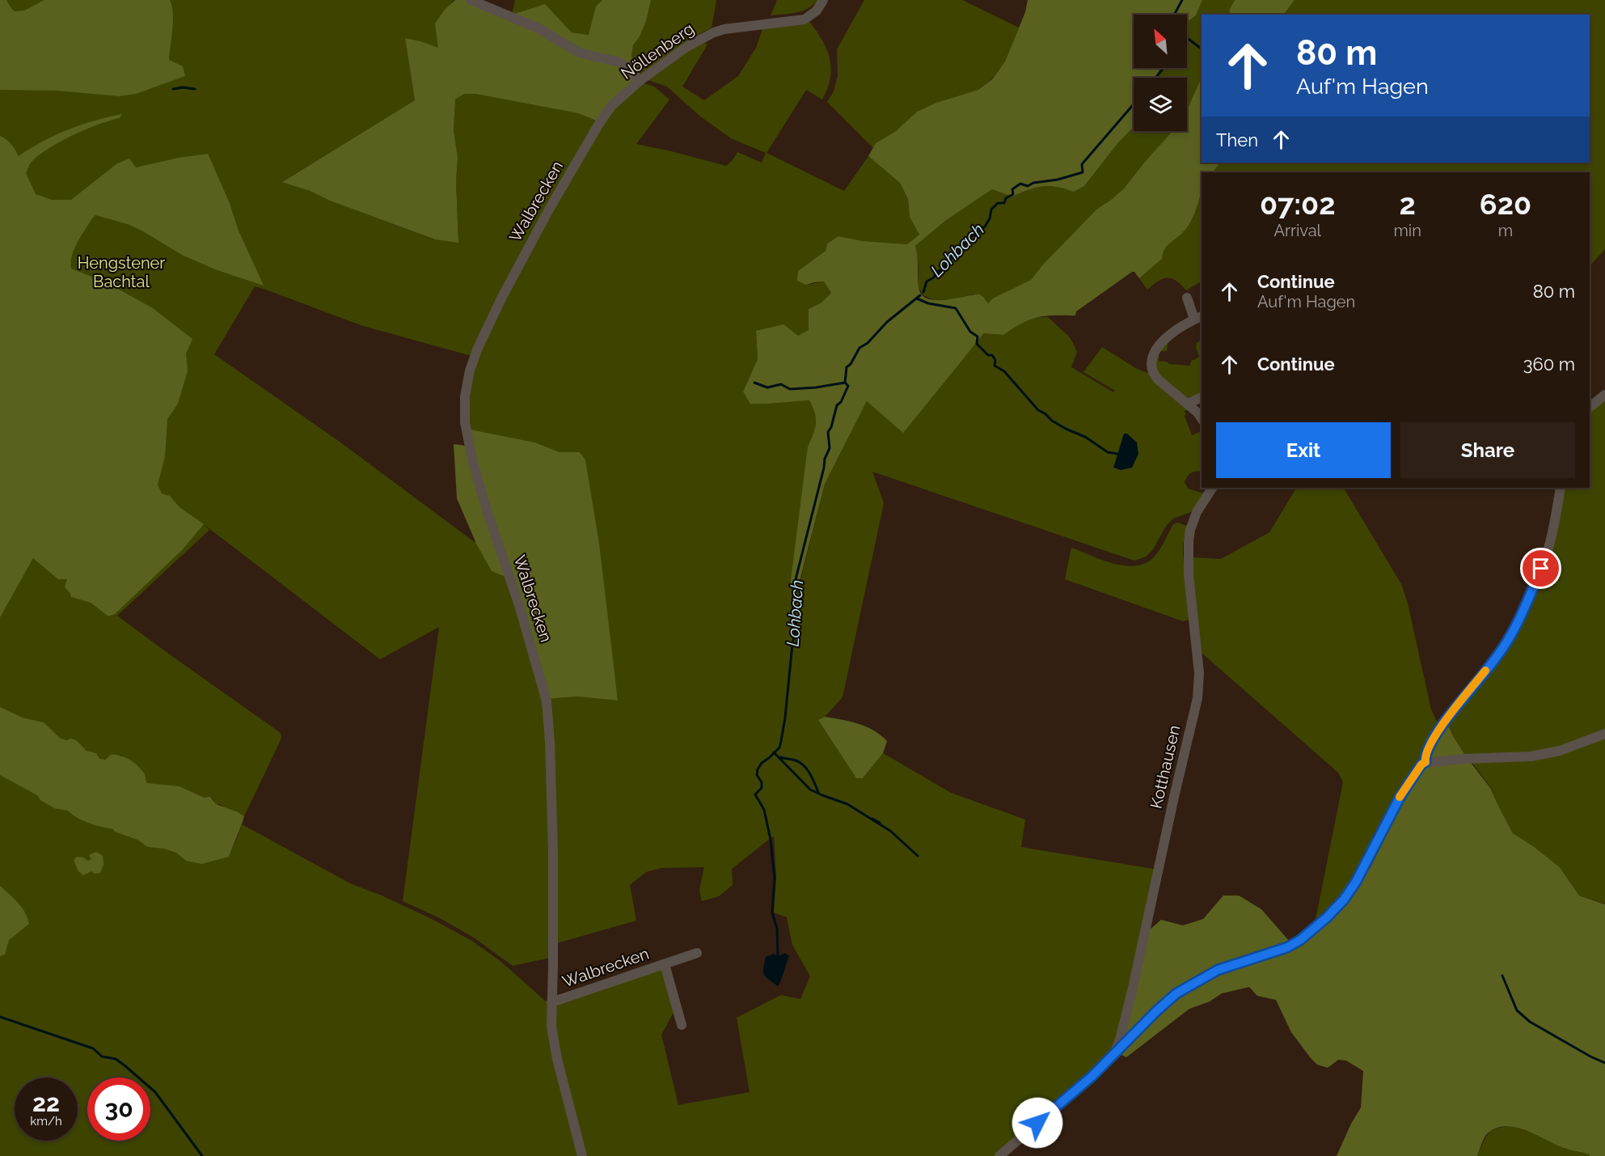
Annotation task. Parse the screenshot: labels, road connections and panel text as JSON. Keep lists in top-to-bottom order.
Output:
{
  "streets": {
    "street": ["Nöllenberg", "Walbrecken", "Kotthausen"]
  },
  "crossings": [
    ["Nöllenberg", "Walbrecken"]
  ],
  "water": ["Lohbach"],
  "parks": ["Hengstener Bachtal"],
  "north": "top left",
  "page": {
    "turn": ["80 m", "Auf'm Hagen"],
    "then": "Then",
    "eta": [
      "07:02",
      "Arrival",
      "2",
      "min",
      "620",
      "m"
    ],
    "list": [
      {
        "name": "Continue",
        "note": "Auf'm Hagen",
        "value": "80 m"
      },
      {
        "name": "Continue",
        "value": "360 m"
      }
    ],
    "buttons": ["Exit", "Share"],
    "speed": "22 km/h",
    "limit": "30"
  }
}
